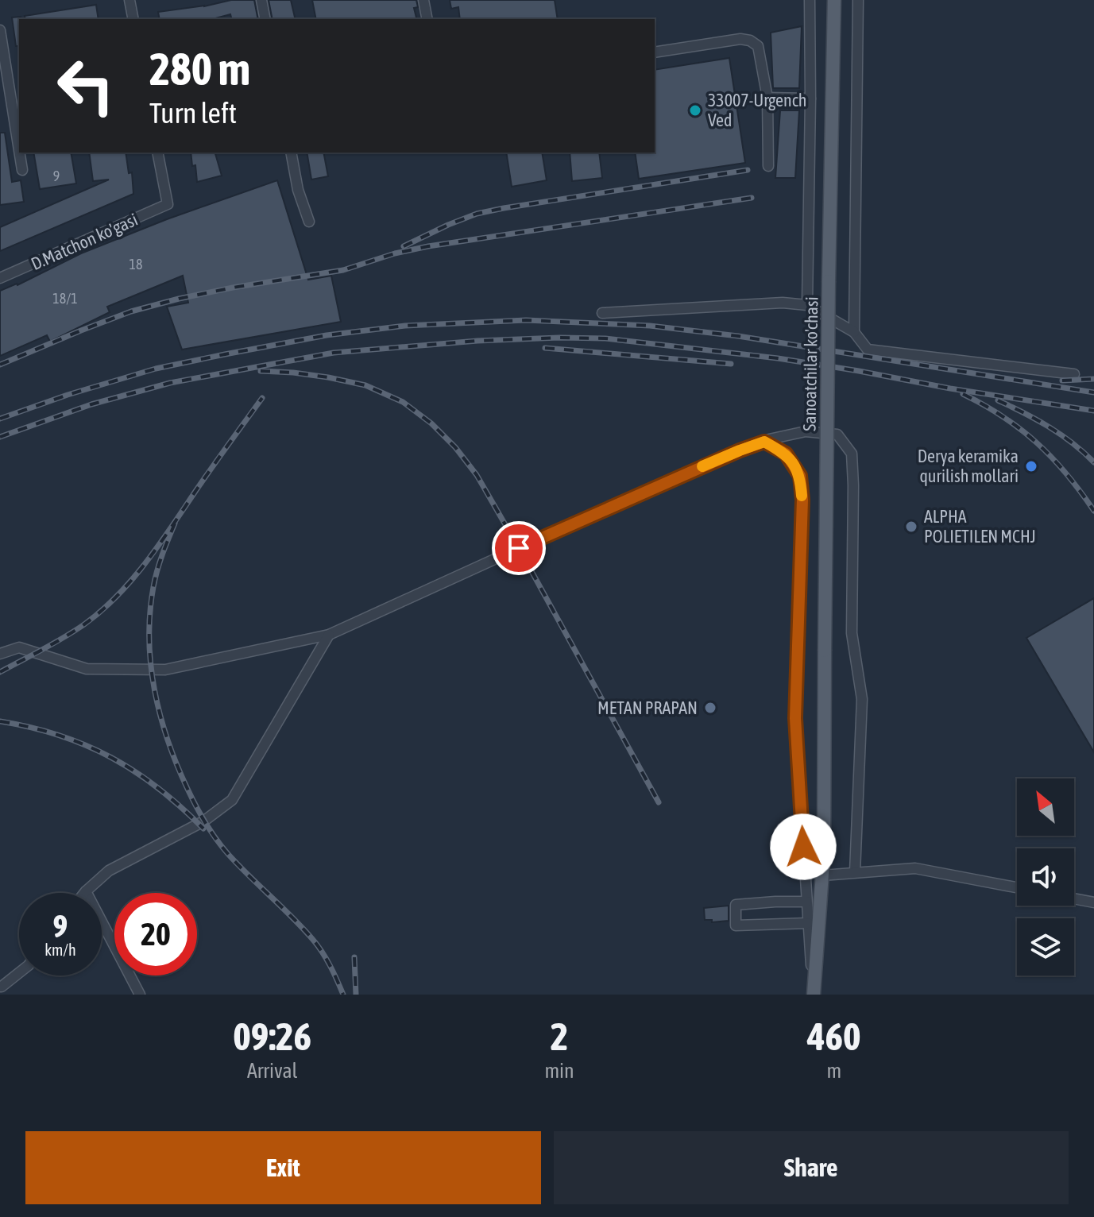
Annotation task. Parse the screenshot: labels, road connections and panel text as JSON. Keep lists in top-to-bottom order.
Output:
{
  "streets": {
    "main road": ["Sanoatchilar ko'chasi"],
    "street": ["D.Matchon ko'gasi"]
  },
  "places": [
    "33007-Urgench Ved",
    "Derya keramika qurilish mollari",
    "ALPHA POLIETILEN MCHJ",
    "METAN PRAPAN"
  ],
  "house_numbers": ["9", "18", "18/1"],
  "north": "top left",
  "page": {
    "turn": ["280 m", "Turn left"],
    "speed": "9 km/h",
    "limit": "20",
    "eta": [
      "09:26",
      "Arrival",
      "2",
      "min",
      "460",
      "m"
    ],
    "buttons": ["Exit", "Share"]
  }
}
